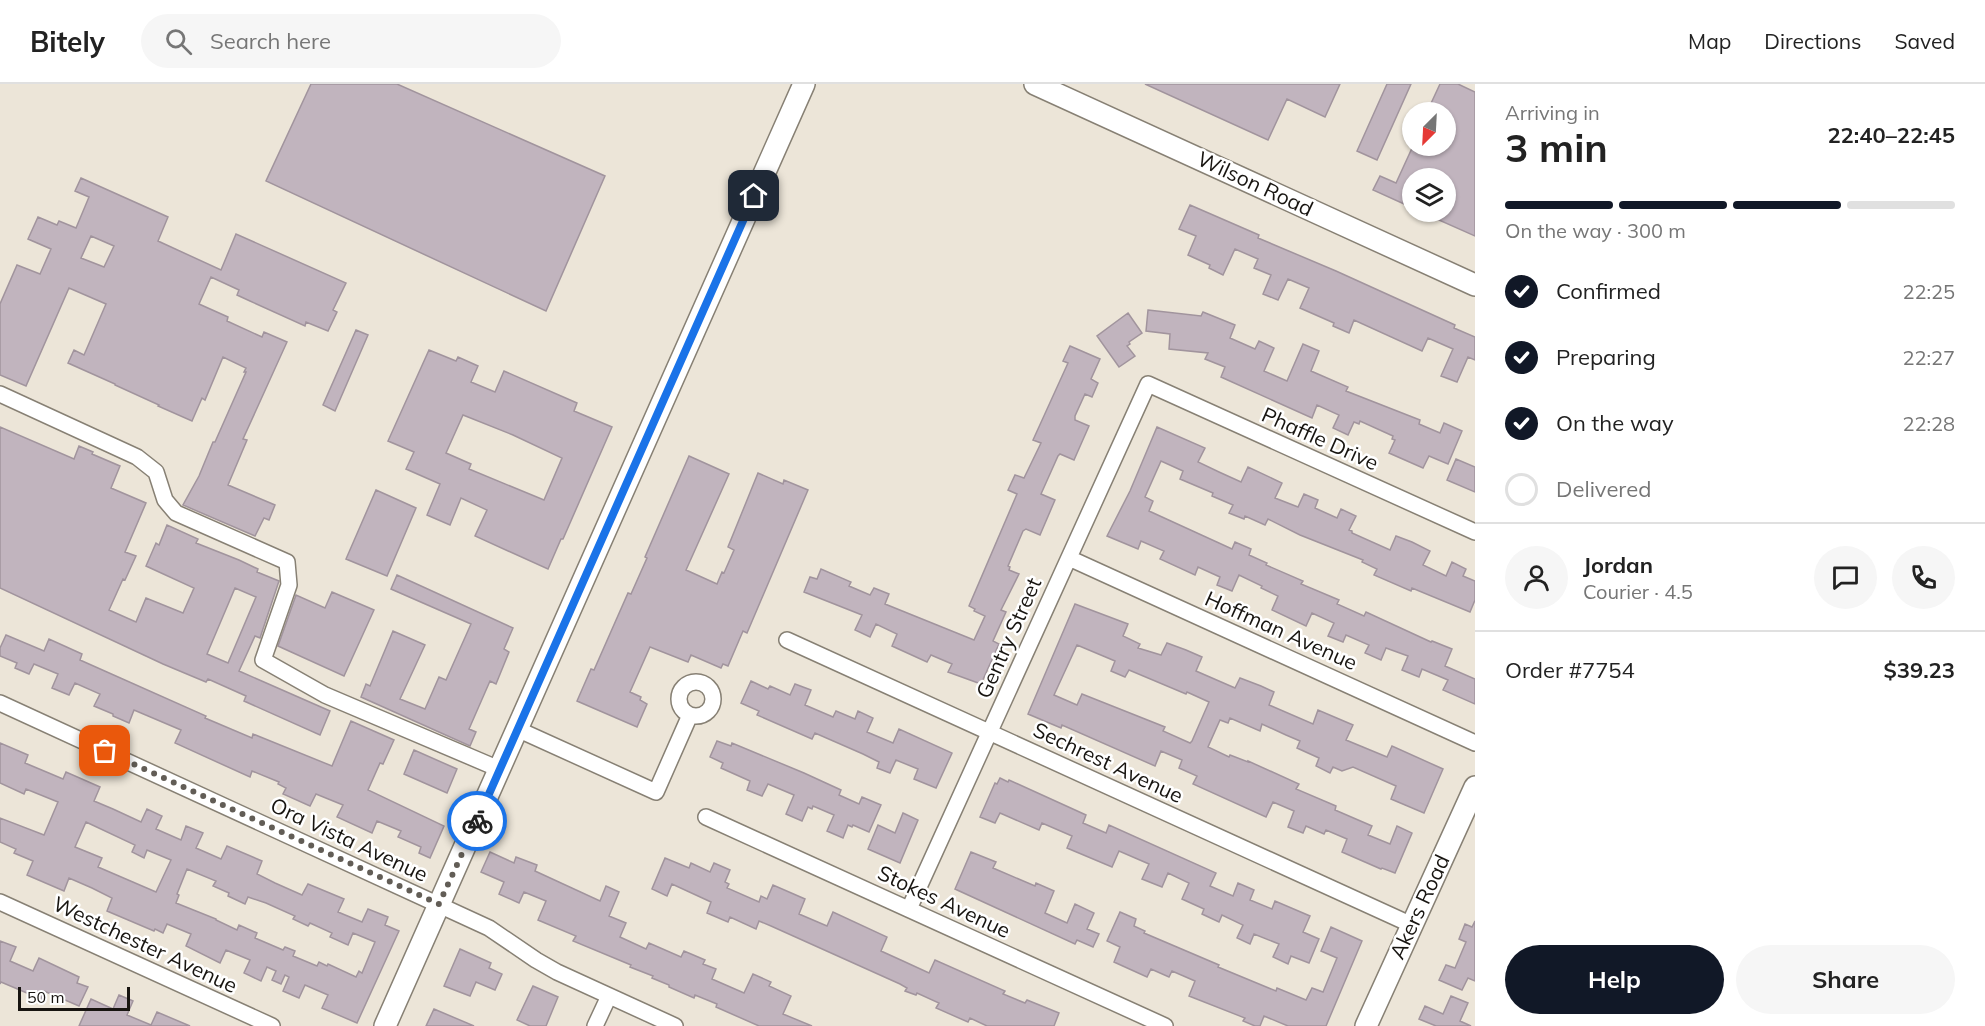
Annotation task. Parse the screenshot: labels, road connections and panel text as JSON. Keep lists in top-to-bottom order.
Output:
{
  "streets": {
    "street": [
      "Wilson Road",
      "Phaffle Drive",
      "Hoffman Avenue",
      "Gentry Street",
      "Sechrest Avenue",
      "Ora Vista Avenue",
      "Stokes Avenue",
      "Akers Road",
      "Westchester Avenue"
    ]
  },
  "crossings": [
    ["Phaffle Drive", "Gentry Street"],
    ["Hoffman Avenue", "Gentry Street"],
    ["Gentry Street", "Sechrest Avenue"],
    ["Gentry Street", "Stokes Avenue"],
    ["Sechrest Avenue", "Akers Road"]
  ],
  "scale_bar": "50 m",
  "north": "bottom left",
  "page": {
    "header": "Bitely",
    "search": "Search here",
    "nav": ["Map", "Directions", "Saved"],
    "heading": ["3 min", "Arriving in", "22:40–22:45"],
    "panel": [
      "Jordan",
      "Courier · 4.5",
      "Order #7754",
      "$39.23"
    ],
    "bar": "On the way · 300 m",
    "list": [
      ["Confirmed", "22:25"],
      ["Preparing", "22:27"],
      ["On the way", "22:28"],
      "Delivered"
    ],
    "buttons": ["Help", "Share"],
    "scale": "50 m"
  }
}
